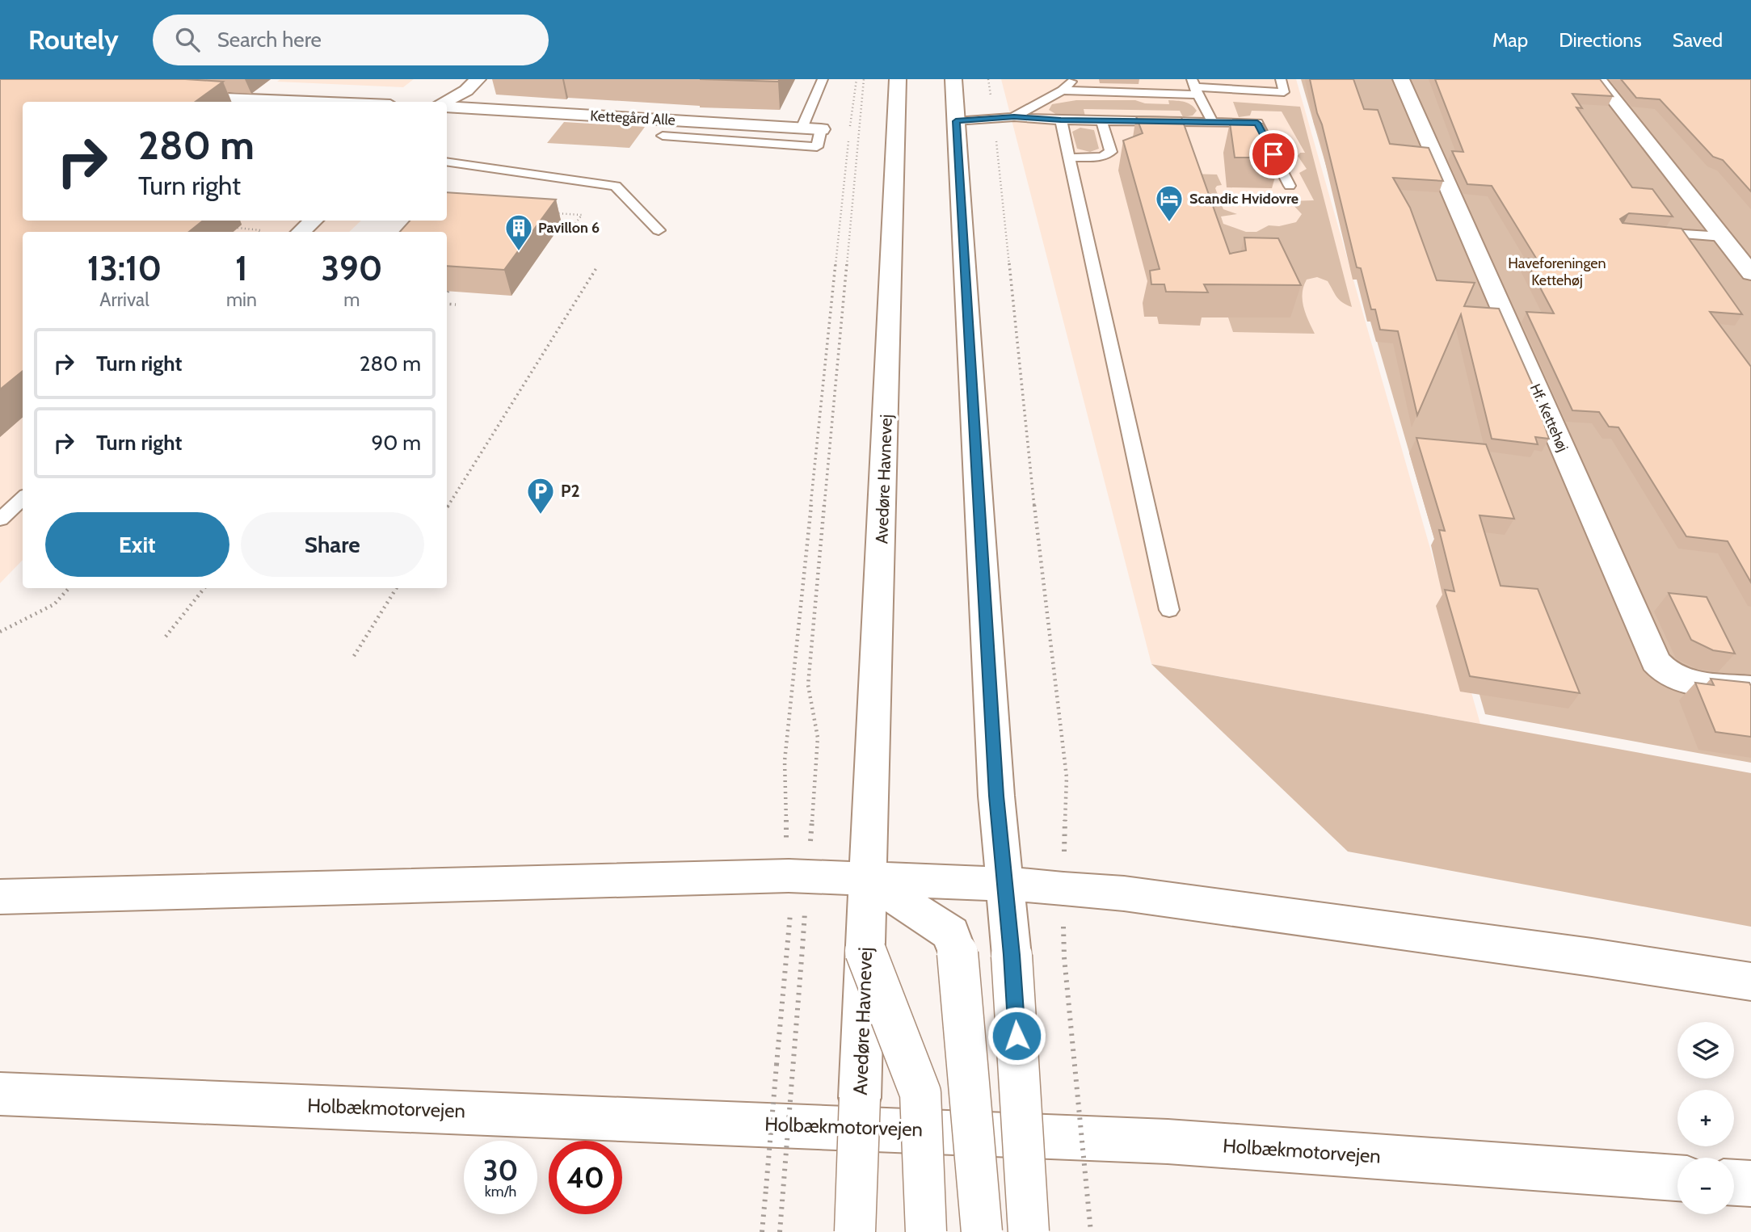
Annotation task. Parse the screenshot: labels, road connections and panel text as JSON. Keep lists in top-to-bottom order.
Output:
{
  "streets": {
    "main road": [
      "Kettegård Alle",
      "Hf. Kettehøj",
      "Avedøre Havnevej",
      "Holbækmotorvejen"
    ]
  },
  "parks": ["Haveforeningen Kettehøj"],
  "places": {
    "hotel": ["Scandic Hvidovre"],
    "building": ["Pavillon 6"],
    "parking": ["P2"]
  },
  "page": {
    "header": "Routely",
    "search": "Search here",
    "nav": ["Map", "Directions", "Saved"],
    "turn": ["280 m", "Turn right"],
    "eta": [
      "13:10",
      "Arrival",
      "1",
      "min",
      "390",
      "m"
    ],
    "list": [
      {
        "name": "Turn right",
        "value": "280 m"
      },
      {
        "name": "Turn right",
        "value": "90 m"
      }
    ],
    "buttons": ["Exit", "Share"],
    "map_buttons": ["+", "−"],
    "speed": "30 km/h",
    "limit": "40"
  }
}
